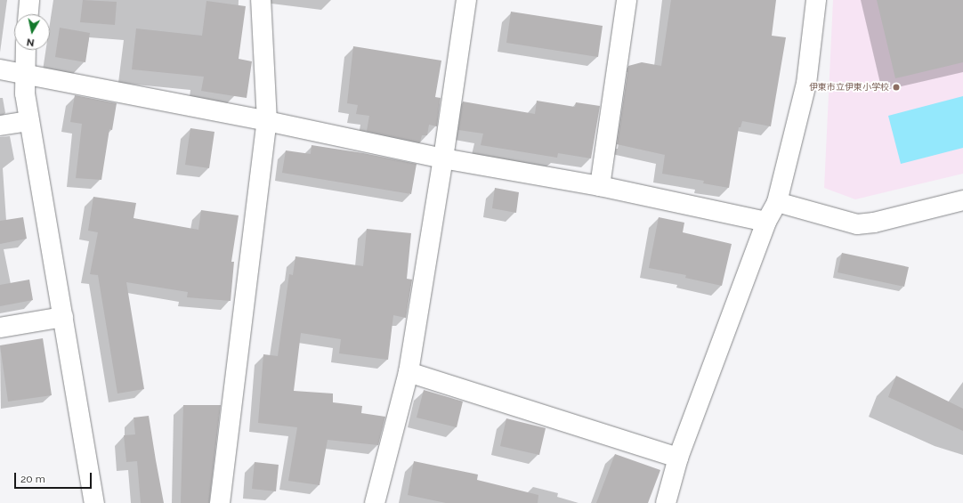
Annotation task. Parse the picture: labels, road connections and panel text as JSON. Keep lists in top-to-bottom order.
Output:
{
  "places": ["伊東市立伊東小学校"],
  "scale_bar": "20 m",
  "north": "bottom"
}
